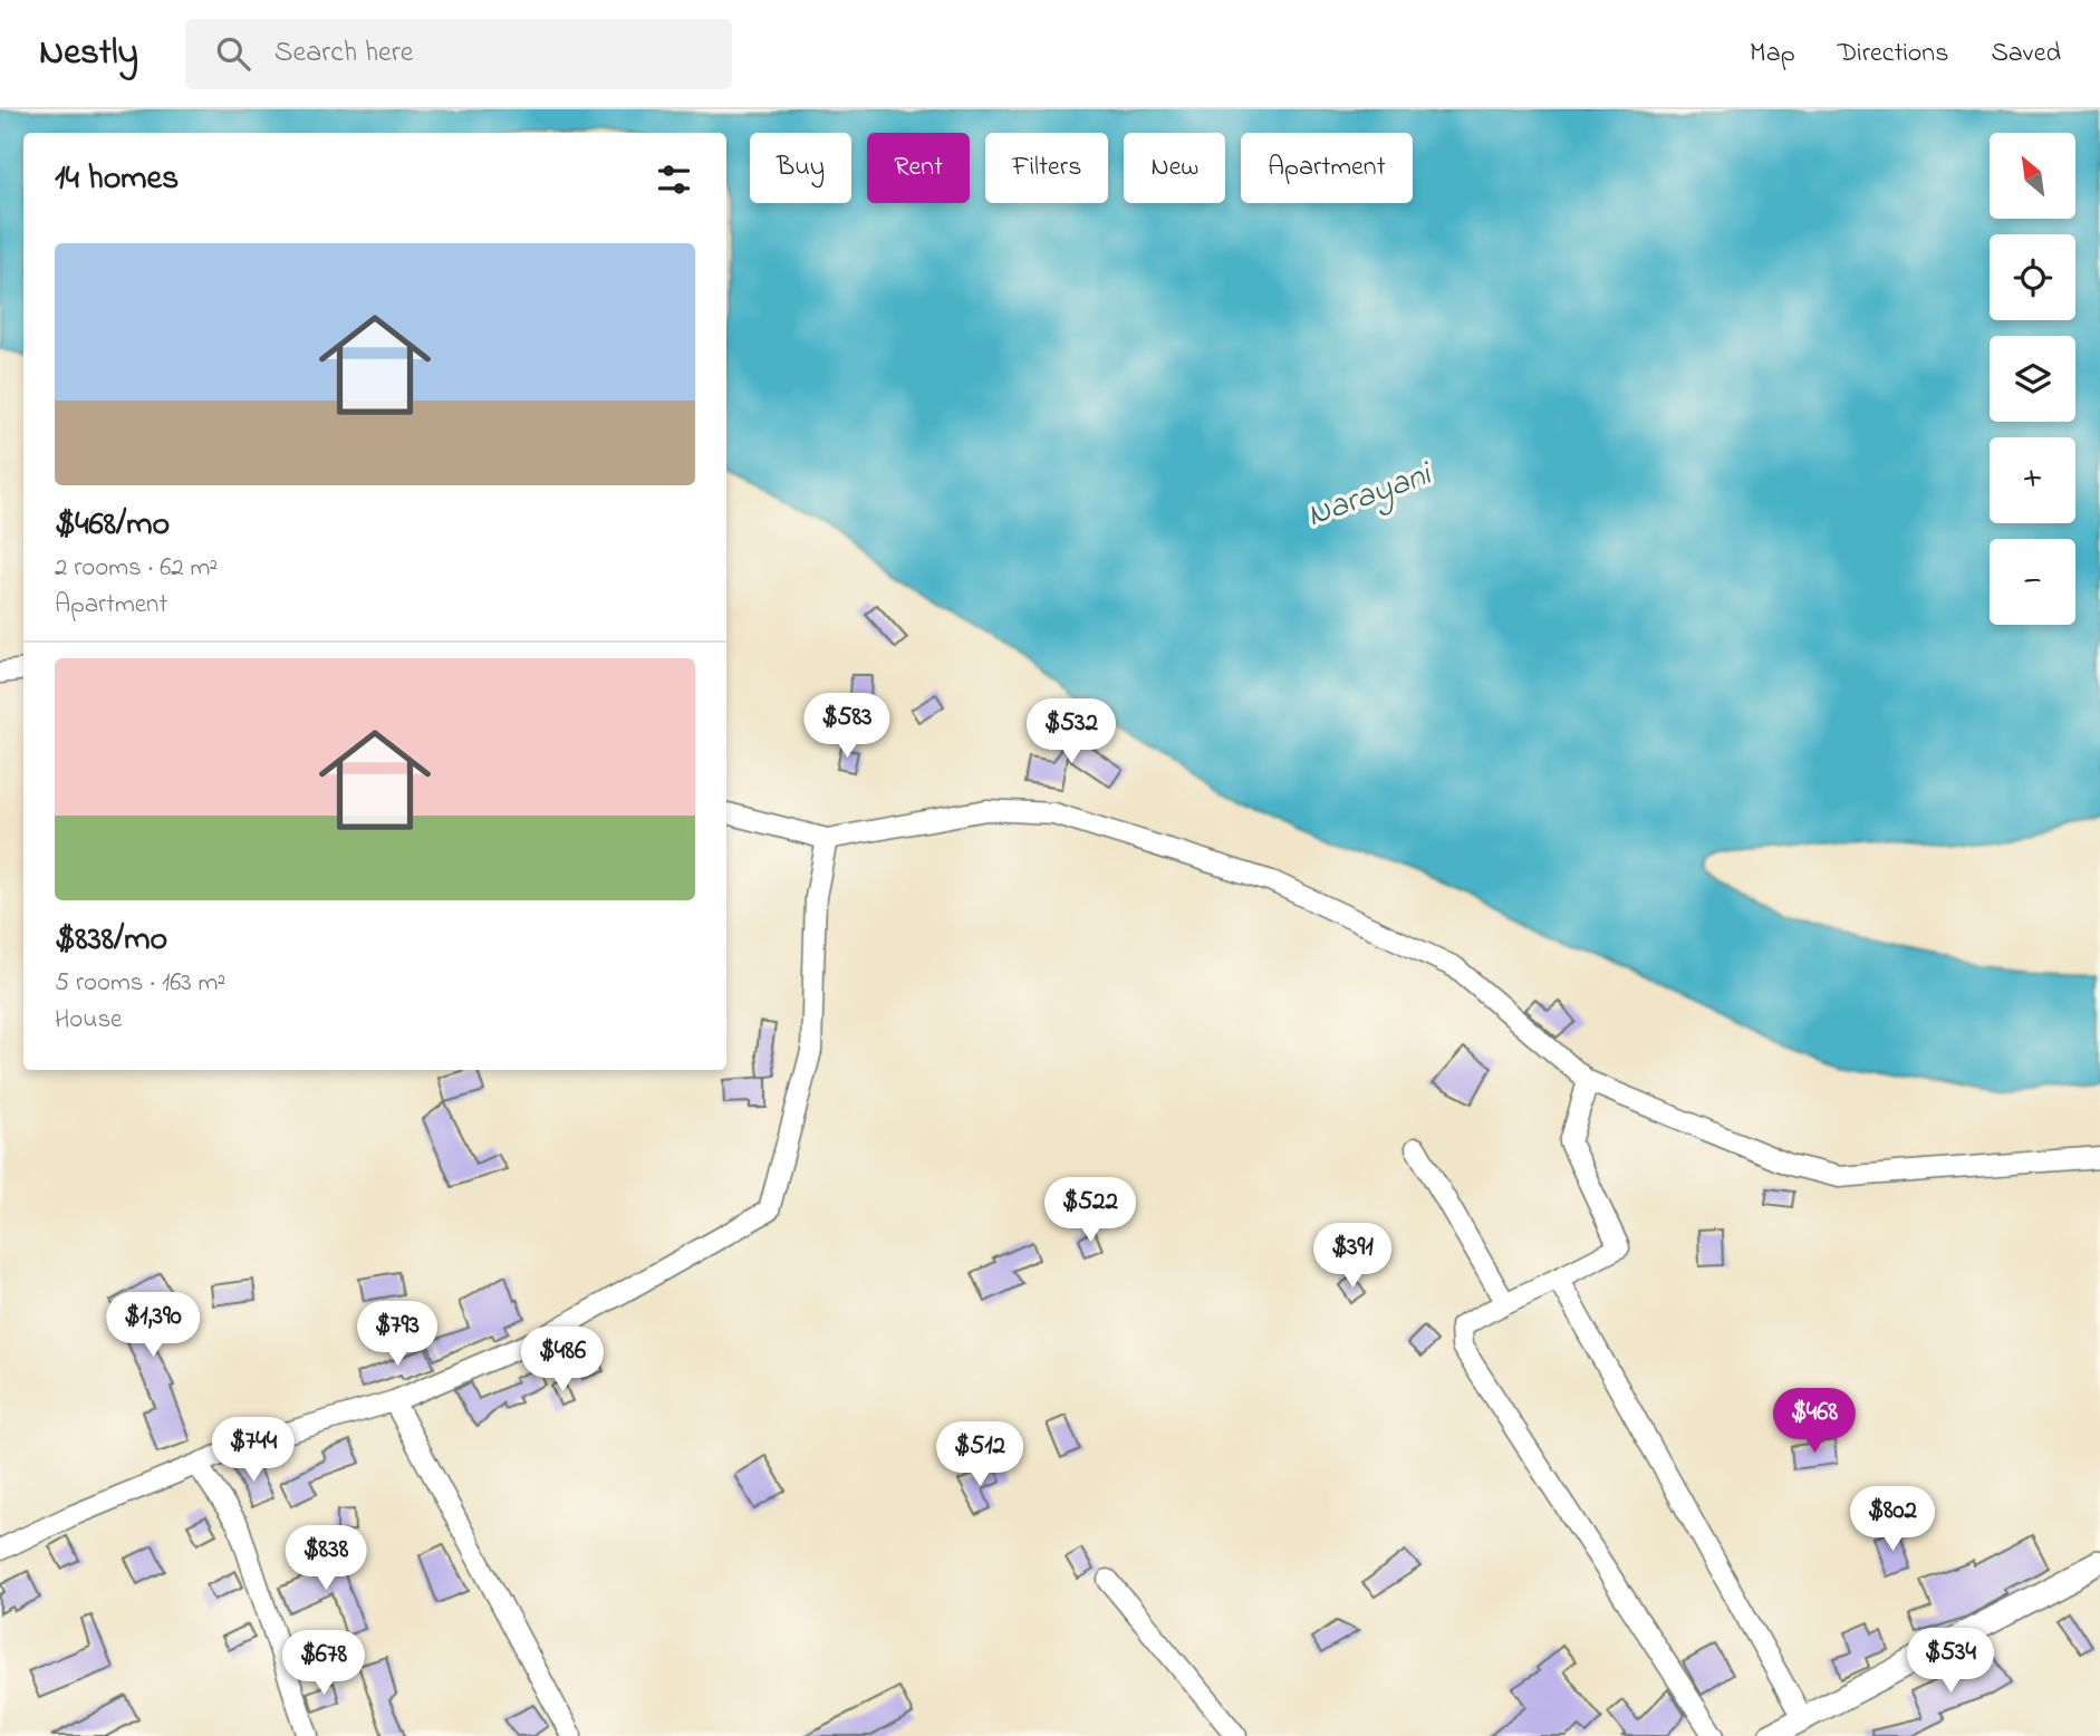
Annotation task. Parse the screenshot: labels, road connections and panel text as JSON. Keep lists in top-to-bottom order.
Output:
{
  "water": ["Narayani"],
  "north": "top left",
  "page": {
    "header": "Nestly",
    "search": "Search here",
    "nav": ["Map", "Directions", "Saved"],
    "map_buttons": ["+", "−"],
    "chip": [
      "Buy",
      "Rent",
      "Filters",
      "New",
      "Apartment"
    ],
    "heading": "14 homes",
    "list": [
      {
        "name": "$468/mo",
        "note": "2 rooms · 62 m² · Apartment"
      },
      {
        "name": "$838/mo",
        "note": "5 rooms · 163 m² · House"
      }
    ],
    "price": [
      "$583",
      "$532",
      "$522",
      "$391",
      "$1,390",
      "$793",
      "$486",
      "$468",
      "$744",
      "$512",
      "$802",
      "$838",
      "$534",
      "$678"
    ]
  }
}
